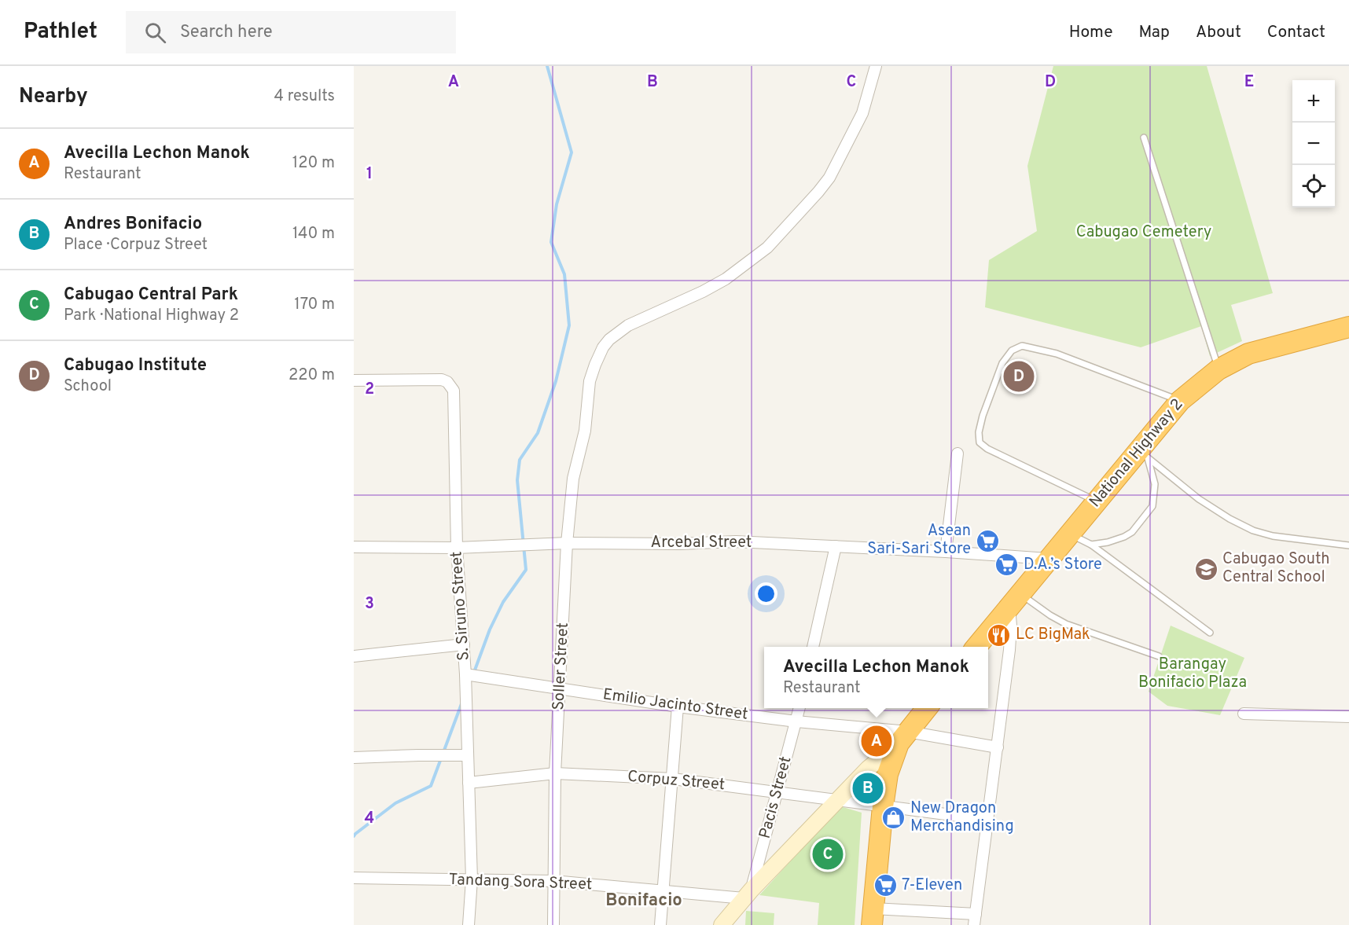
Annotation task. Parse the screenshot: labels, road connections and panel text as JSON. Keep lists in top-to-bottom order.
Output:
{
  "streets": {
    "highway": ["National Highway 2"],
    "street": [
      "Arcebal Street",
      "S. Siruno Street",
      "Soller Street",
      "Emilio Jacinto Street",
      "Corpuz Street",
      "Pacis Street",
      "Tandang Sora Street"
    ]
  },
  "crossings": [
    ["National Highway 2", "Arcebal Street"],
    ["Arcebal Street", "S. Siruno Street"],
    ["Arcebal Street", "Soller Street"],
    ["S. Siruno Street", "Emilio Jacinto Street"],
    ["S. Siruno Street", "Corpuz Street"],
    ["S. Siruno Street", "Tandang Sora Street"],
    ["Soller Street", "Emilio Jacinto Street"],
    ["Soller Street", "Corpuz Street"],
    ["Soller Street", "Tandang Sora Street"],
    ["Emilio Jacinto Street", "Pacis Street"],
    ["Corpuz Street", "Pacis Street"],
    ["Pacis Street", "Tandang Sora Street"]
  ],
  "districts": ["Bonifacio"],
  "parks": ["Cabugao Cemetery", "Barangay Bonifacio Plaza"],
  "places": {
    "supermarket": ["Asean Sari-Sari Store", "D.A.’s Store", "7-Eleven"],
    "school or university": ["Cabugao South Central School"],
    "restaurant": ["LC BigMak"],
    "shop": ["New Dragon Merchandising"]
  },
  "page": {
    "header": "Pathlet",
    "search": "Search here",
    "nav": [
      "Home",
      "Map",
      "About",
      "Contact"
    ],
    "heading": ["Nearby", "4 results"],
    "map_buttons": ["+", "−"],
    "list": [
      {
        "mark": "A",
        "name": "Avecilla Lechon Manok",
        "note": "Restaurant",
        "value": "120 m"
      },
      {
        "mark": "B",
        "name": "Andres Bonifacio",
        "note": "Place · Corpuz Street",
        "value": "140 m"
      },
      {
        "mark": "C",
        "name": "Cabugao Central Park",
        "note": "Park · National Highway 2",
        "value": "170 m"
      },
      {
        "mark": "D",
        "name": "Cabugao Institute",
        "note": "School",
        "value": "220 m"
      }
    ],
    "pins": [
      "D",
      "A",
      "B",
      "C"
    ],
    "popup": ["Avecilla Lechon Manok", "Restaurant"]
  },
  "grid": {
    "columns": [
      "A",
      "B",
      "C",
      "D",
      "E"
    ],
    "rows": [
      "1",
      "2",
      "3",
      "4"
    ]
  }
}
